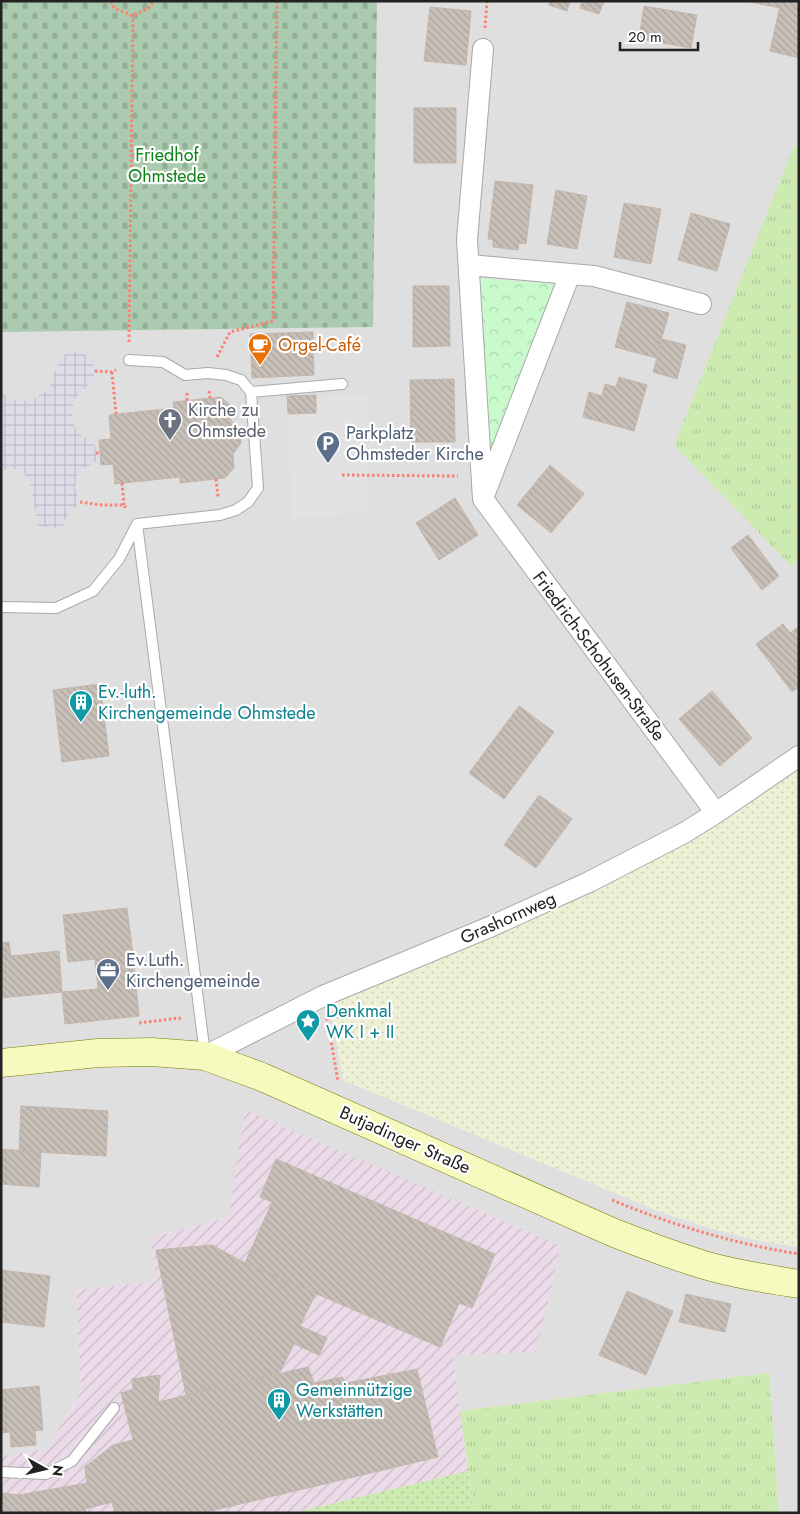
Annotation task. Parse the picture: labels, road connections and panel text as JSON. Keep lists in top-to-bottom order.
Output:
{
  "streets": {
    "street": ["Friedrich-Schohusen-Straße", "Grashornweg", "Butjadinger Straße"]
  },
  "crossings": [
    ["Friedrich-Schohusen-Straße", "Grashornweg"],
    ["Grashornweg", "Butjadinger Straße"]
  ],
  "parks": ["Friedhof Ohmstede"],
  "places": {
    "cafe": ["Orgel-Café"],
    "church": ["Kirche zu Ohmstede"],
    "parking": ["Parkplatz Ohmsteder Kirche"],
    "building": ["Ev.-luth. Kirchengemeinde Ohmstede", "Gemeinnützige Werkstätten"],
    "office": ["Ev.Luth. Kirchengemeinde"],
    "place": ["Denkmal WK I + II"]
  },
  "scale_bar": "20 m",
  "north": "right"
}
